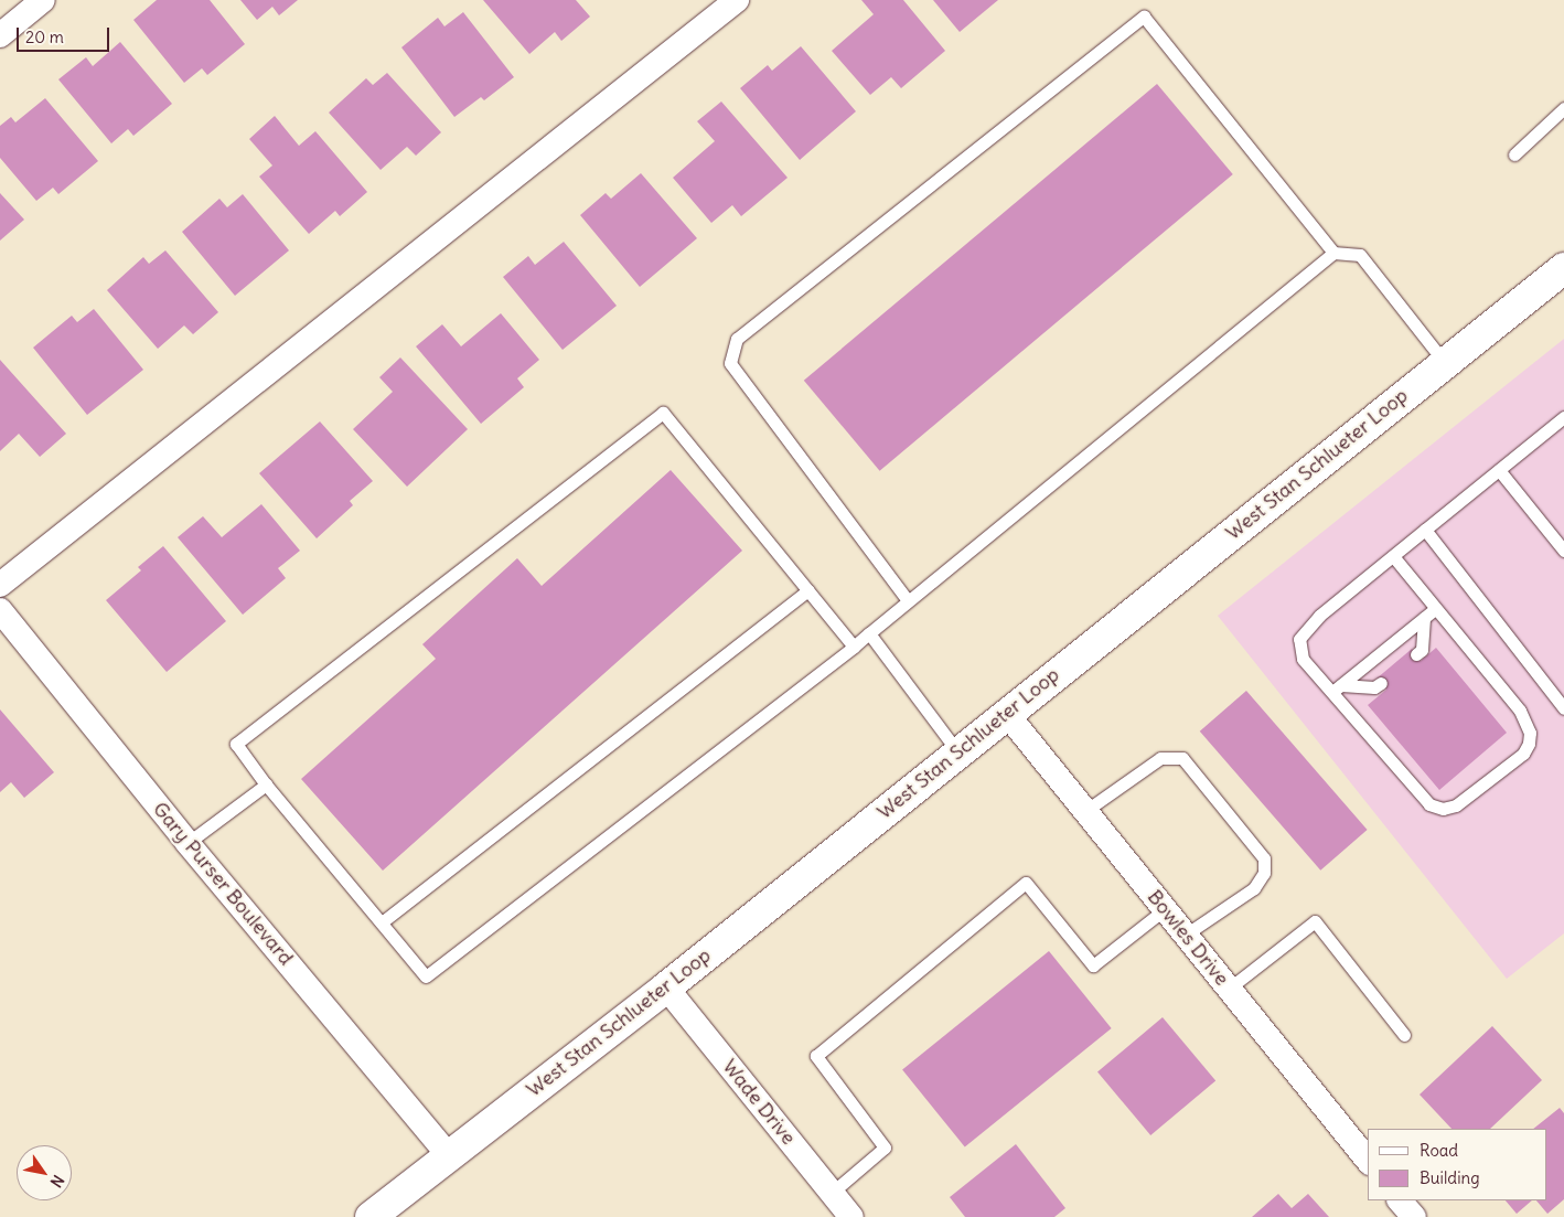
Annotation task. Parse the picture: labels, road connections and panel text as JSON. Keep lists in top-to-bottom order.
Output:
{
  "streets": {
    "main road": ["West Stan Schlueter Loop"],
    "street": ["Gary Purser Boulevard", "Bowles Drive", "Wade Drive"]
  },
  "crossings": [
    ["West Stan Schlueter Loop", "Gary Purser Boulevard"],
    ["West Stan Schlueter Loop", "Bowles Drive"],
    ["West Stan Schlueter Loop", "Wade Drive"]
  ],
  "legend": ["Road", "Building"],
  "scale_bar": "20 m",
  "north": "bottom right"
}
